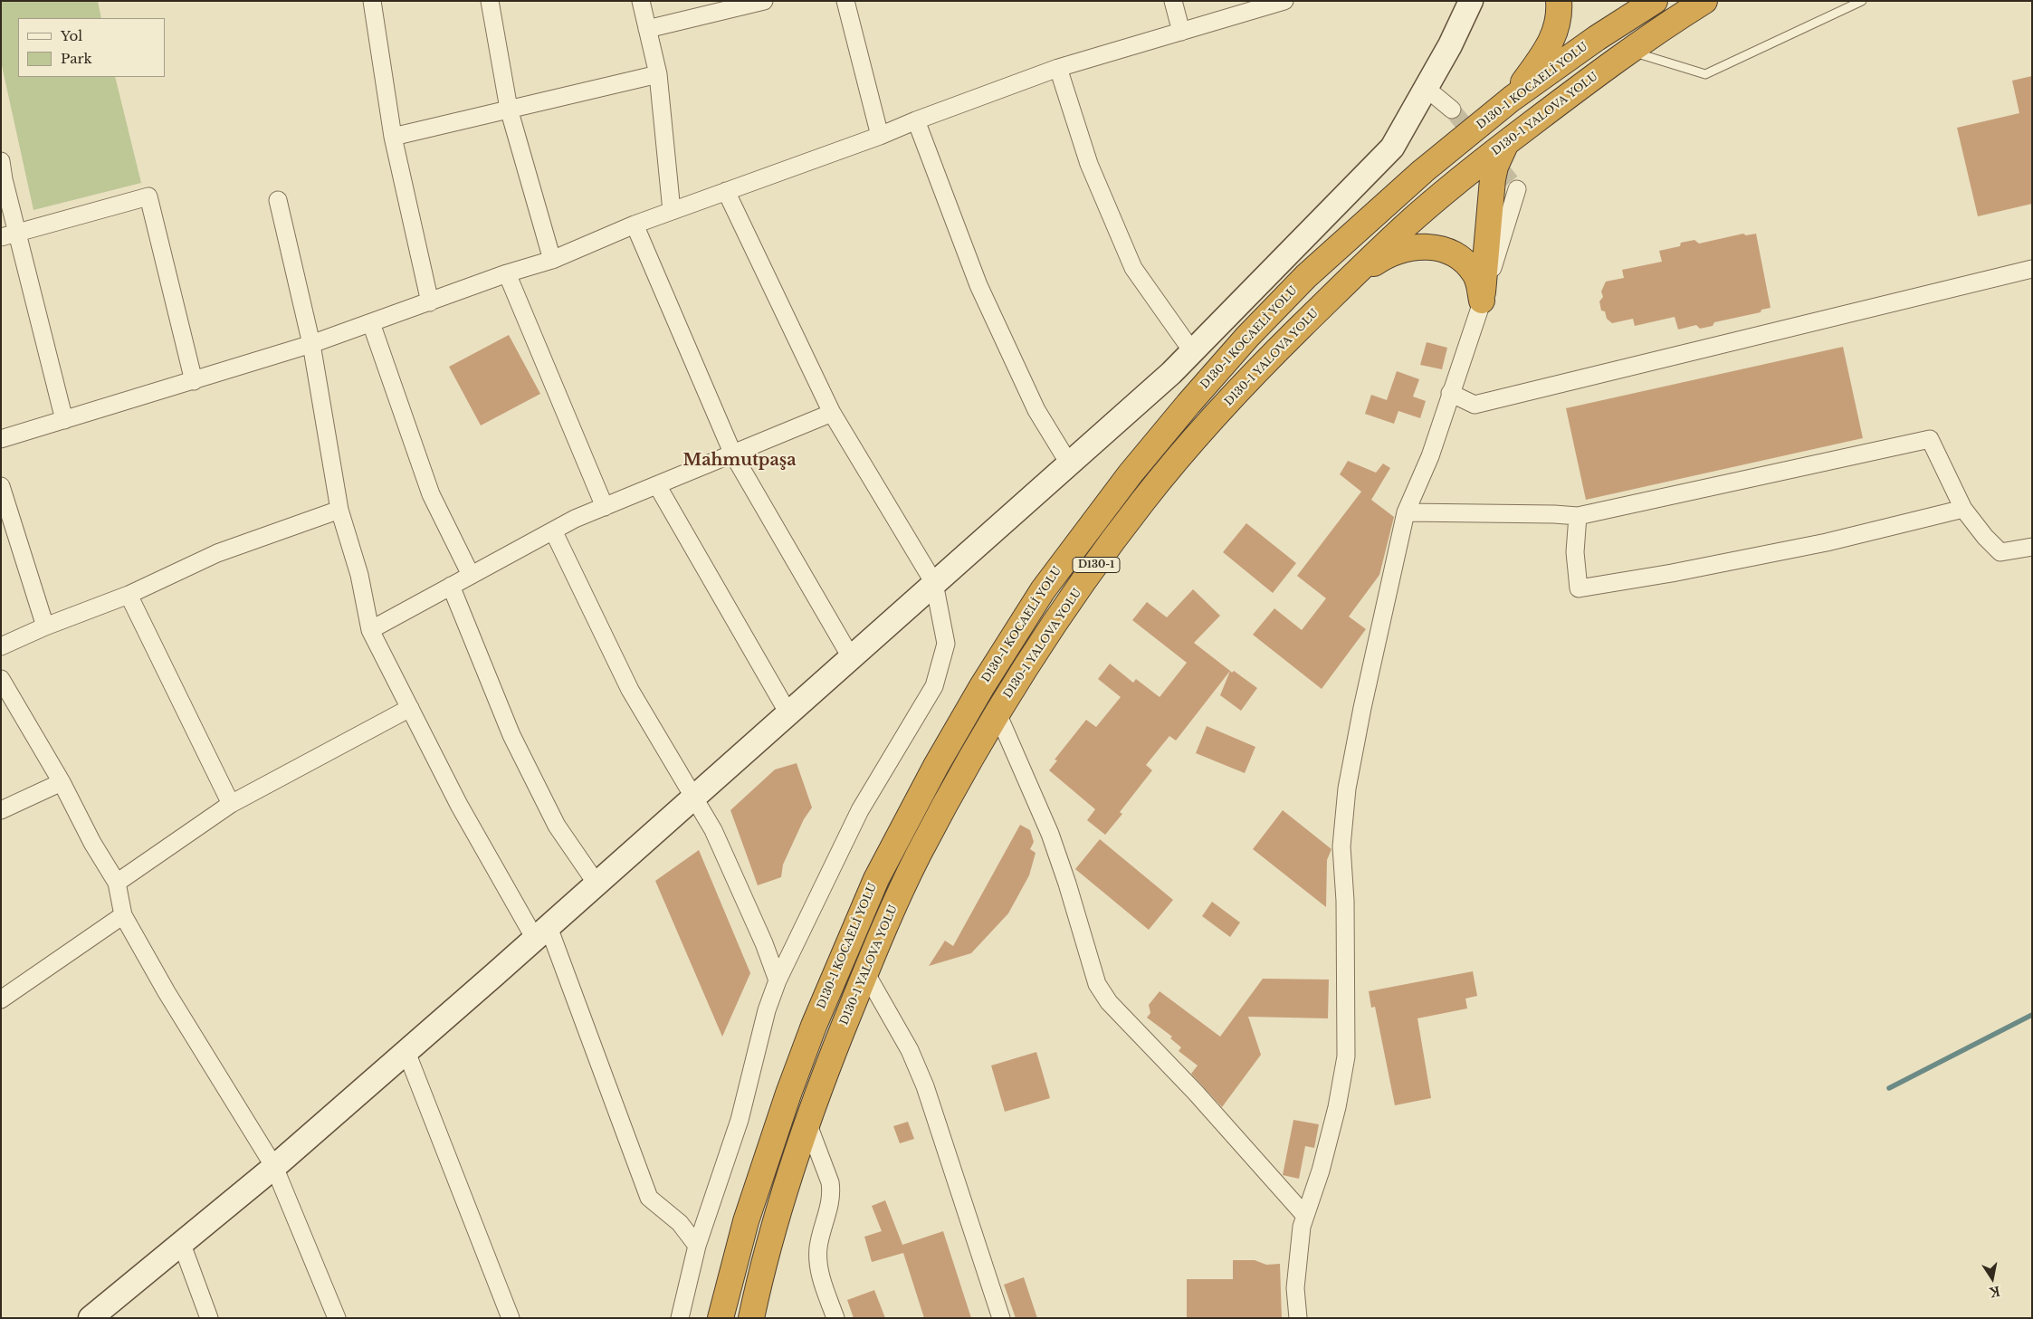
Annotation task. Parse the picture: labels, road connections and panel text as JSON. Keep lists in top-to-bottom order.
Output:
{
  "streets": {
    "highway": ["D130-1 KOCAELİ YOLU", "D130-1 YALOVA YOLU", "D130-1"]
  },
  "districts": ["Mahmutpaşa"],
  "legend": ["Yol", "Park"],
  "north": "bottom"
}
